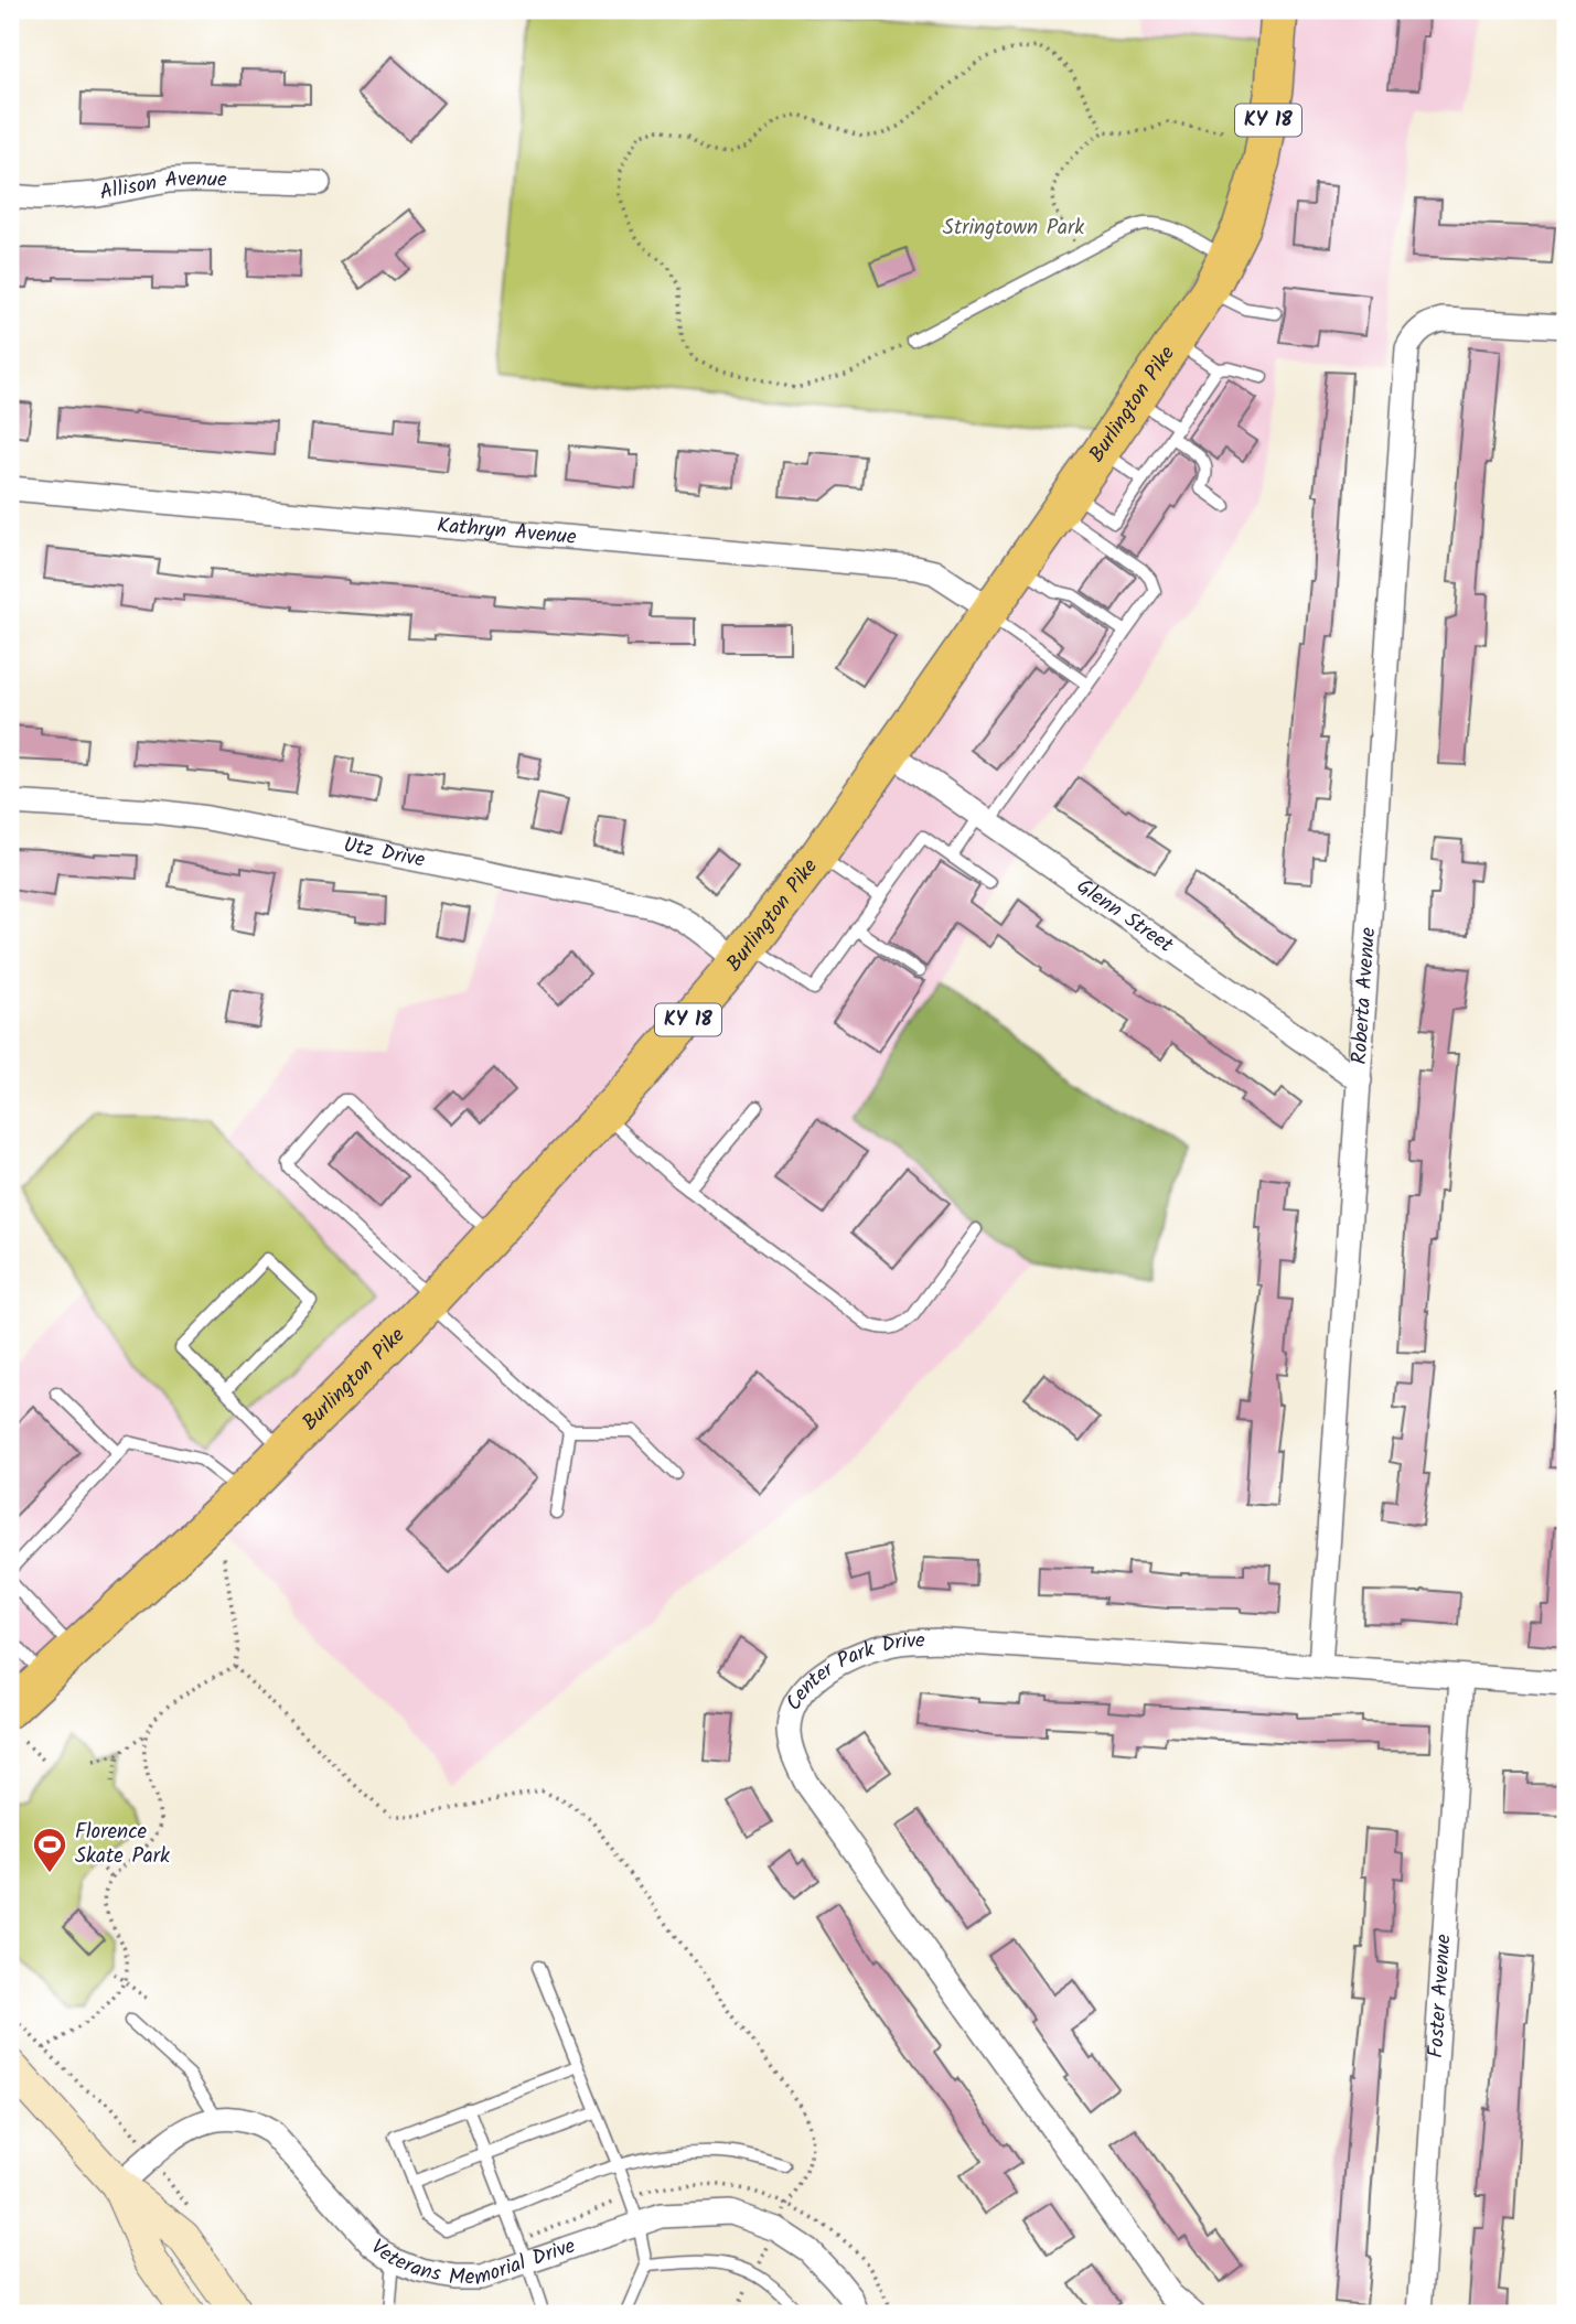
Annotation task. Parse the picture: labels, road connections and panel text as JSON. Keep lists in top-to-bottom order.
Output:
{
  "streets": {
    "main road": ["KY 18", "Burlington Pike"],
    "street": [
      "Allison Avenue",
      "Kathryn Avenue",
      "Utz Drive",
      "Glenn Street",
      "Roberta Avenue",
      "Center Park Drive",
      "Foster Avenue",
      "Veterans Memorial Drive"
    ]
  },
  "crossings": [
    ["Burlington Pike", "Kathryn Avenue"],
    ["Burlington Pike", "Utz Drive"],
    ["Burlington Pike", "Glenn Street"],
    ["Glenn Street", "Roberta Avenue"],
    ["Roberta Avenue", "Center Park Drive"],
    ["Center Park Drive", "Foster Avenue"]
  ],
  "parks": ["Stringtown Park"],
  "places": {
    "sports": ["Florence Skate Park"]
  }
}
